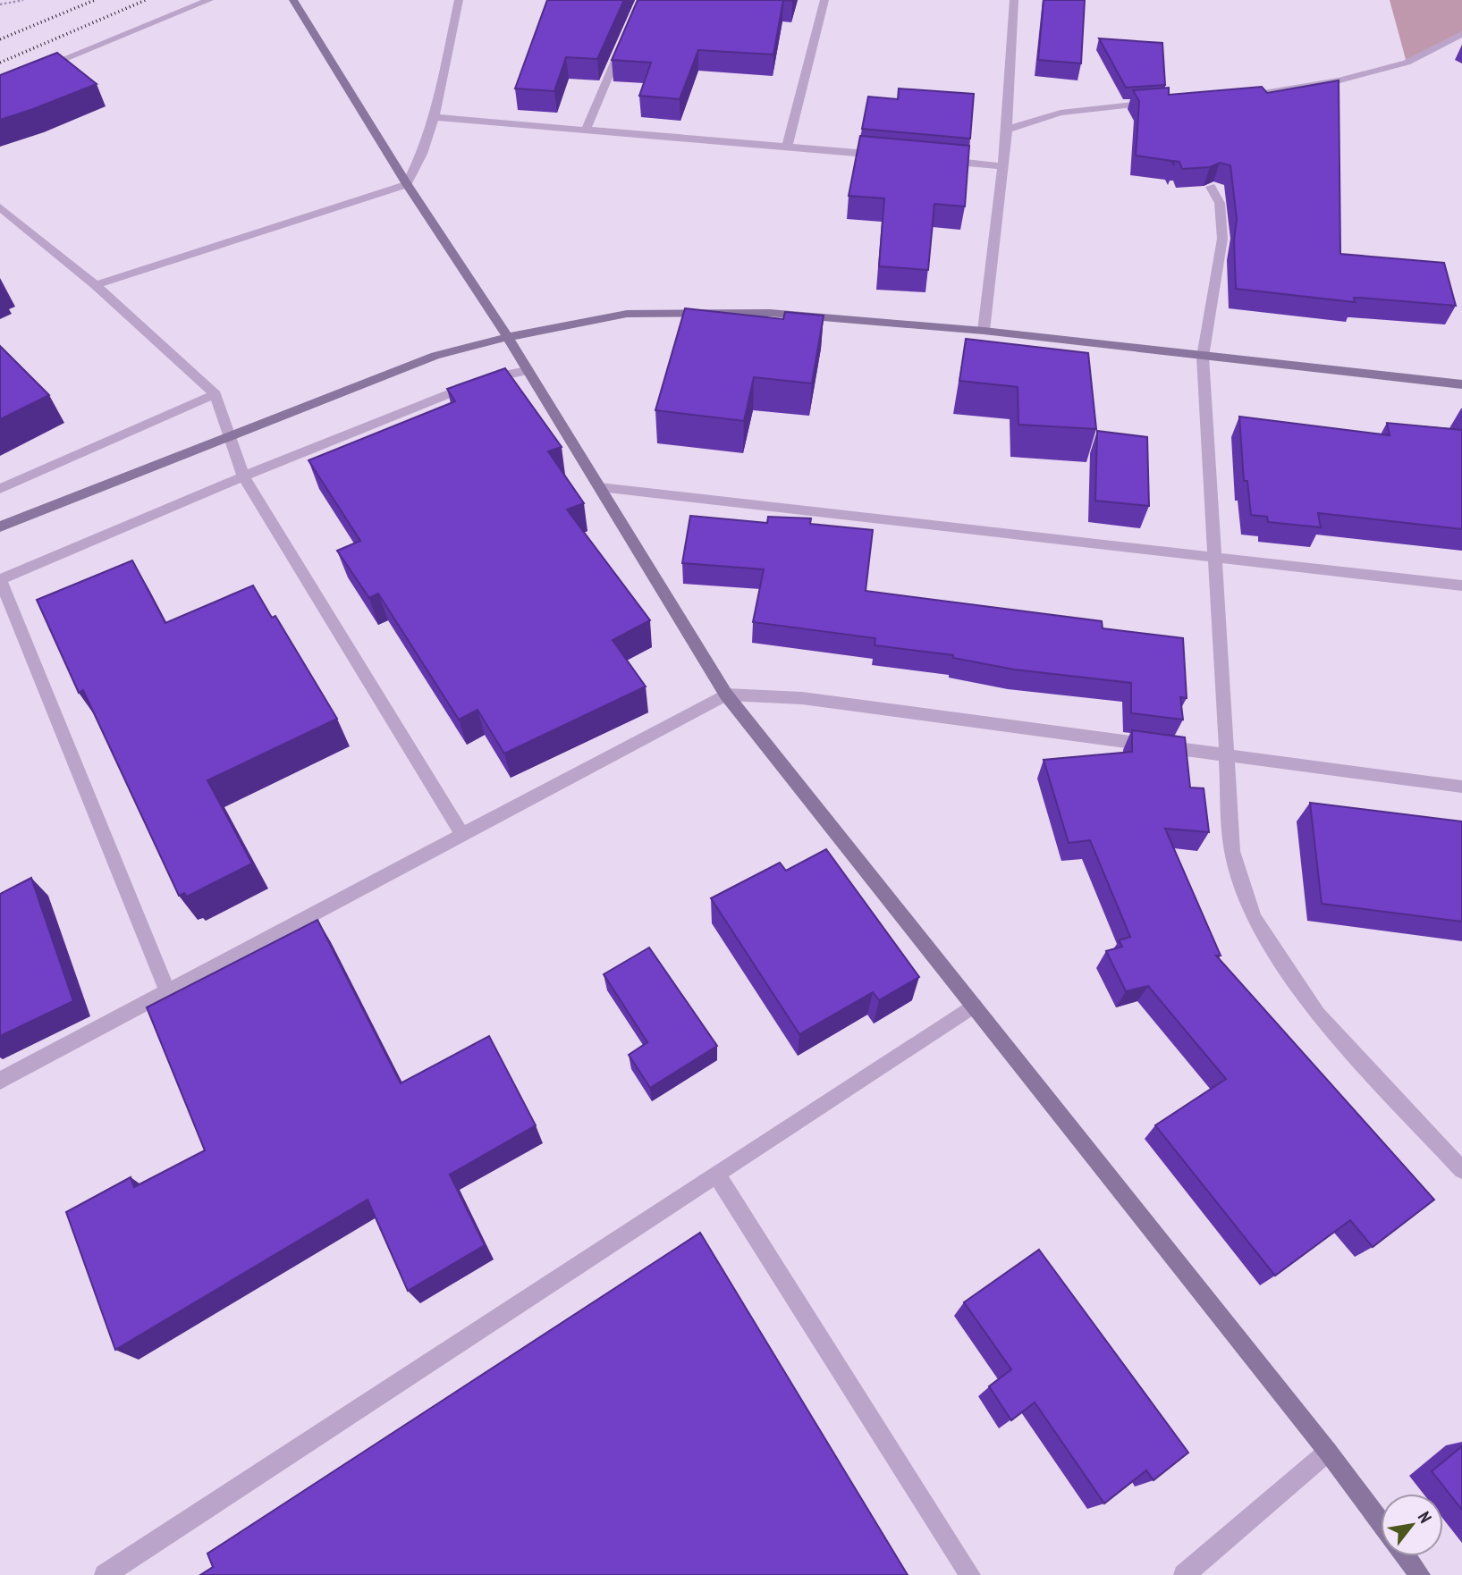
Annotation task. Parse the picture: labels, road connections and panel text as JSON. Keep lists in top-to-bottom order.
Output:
{
  "north": "top right"
}
